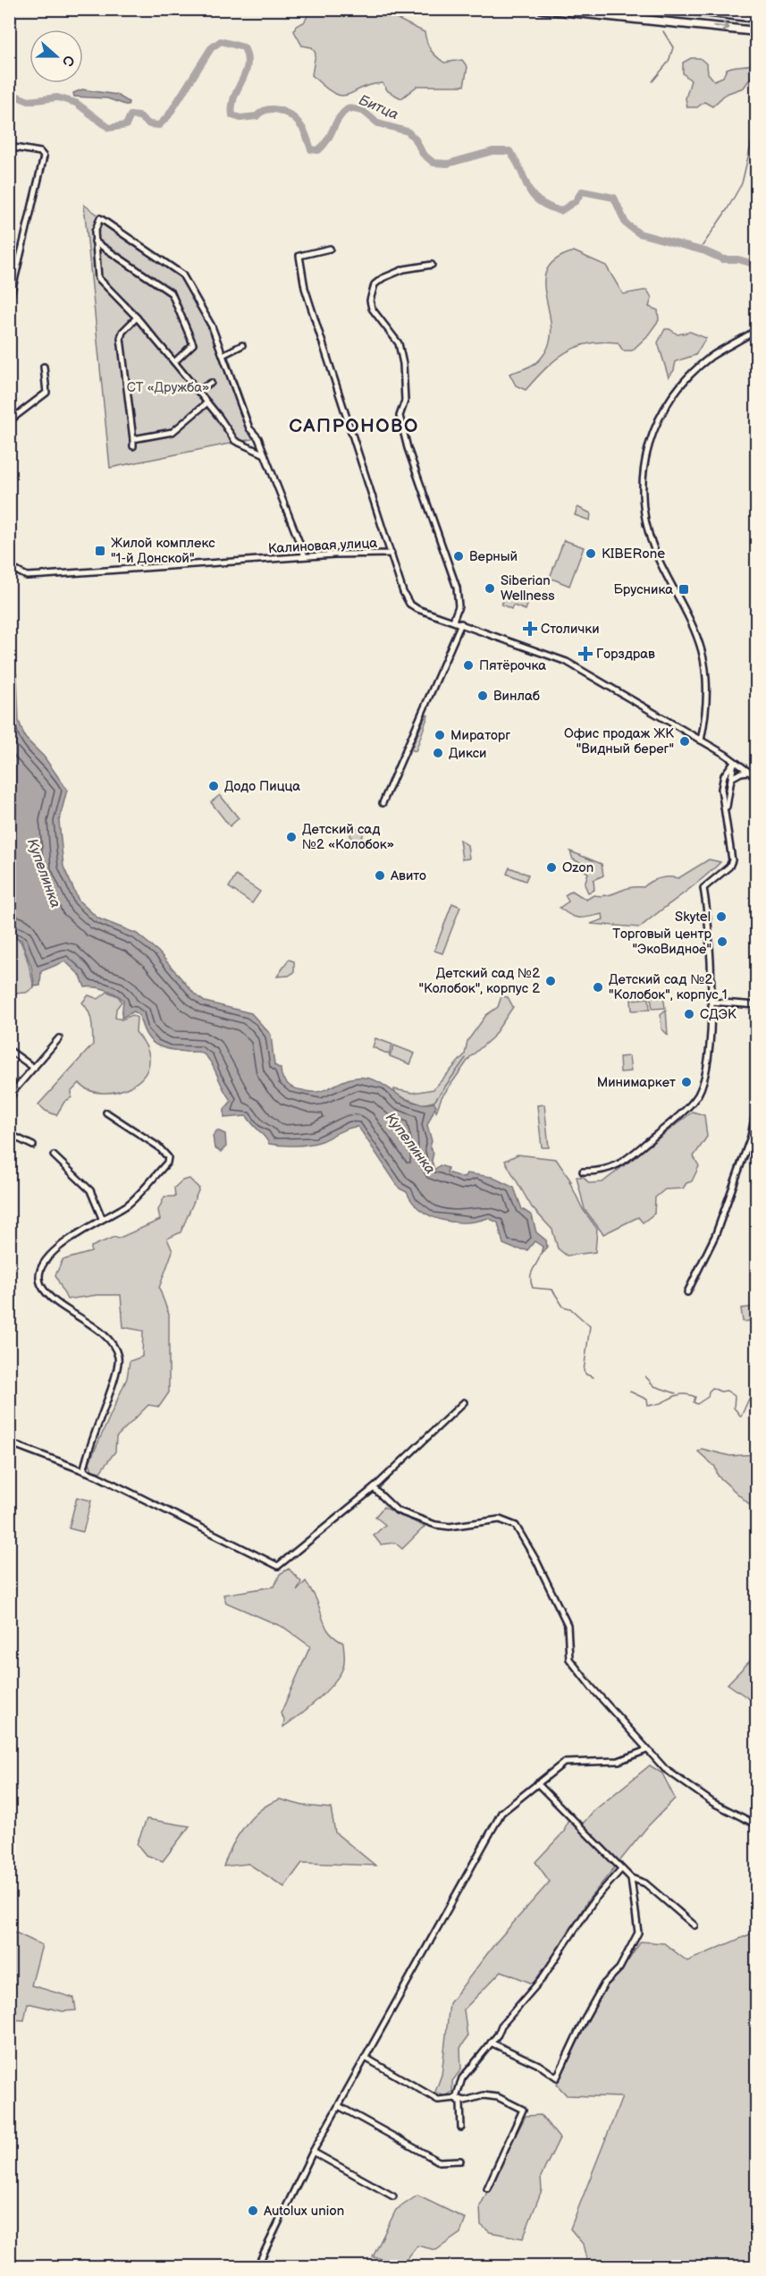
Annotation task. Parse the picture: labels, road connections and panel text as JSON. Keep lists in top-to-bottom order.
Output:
{
  "streets": {
    "street": ["Калиновая улица"]
  },
  "districts": ["САПРОНОВО"],
  "water": ["Битца", "Купелинка"],
  "parks": ["СТ «Дружба»"],
  "places": {
    "transit": ["Жилой комплекс \"1-й Донской\"", "Брусника"],
    "other": [
      "KIBERone",
      "Верный",
      "Siberian Wellness",
      "Пятёрочка",
      "Винлаб",
      "Мираторг",
      "Офис продаж ЖК \"Видный берег\"",
      "Дикси",
      "Додо Пицца",
      "Детский сад №2 «Колобок»",
      "Ozon",
      "Авито",
      "Skytel",
      "Торговый центр \"ЭкоВидное\"",
      "Детский сад №2 \"Колобок\", корпус 2",
      "Детский сад №2 \"Колобок\", корпус 1",
      "СДЭК",
      "Минимаркет",
      "Autolux union"
    ],
    "health": ["Столички", "Горздрав"]
  },
  "north": "right"
}
